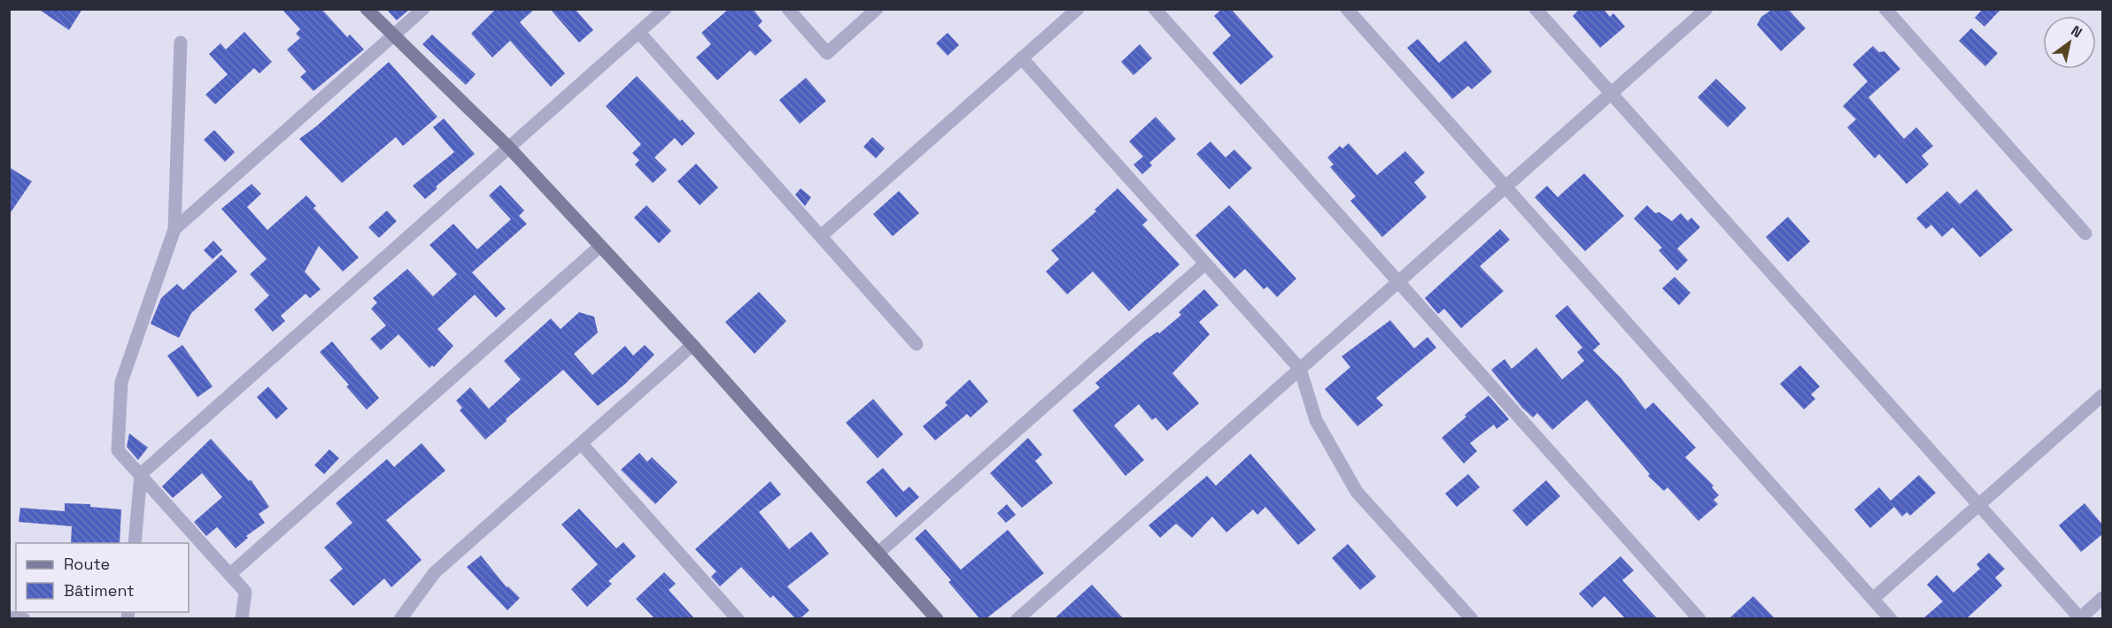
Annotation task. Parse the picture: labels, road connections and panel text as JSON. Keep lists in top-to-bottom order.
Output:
{
  "legend": ["Route", "Bâtiment"],
  "north": "top right"
}
